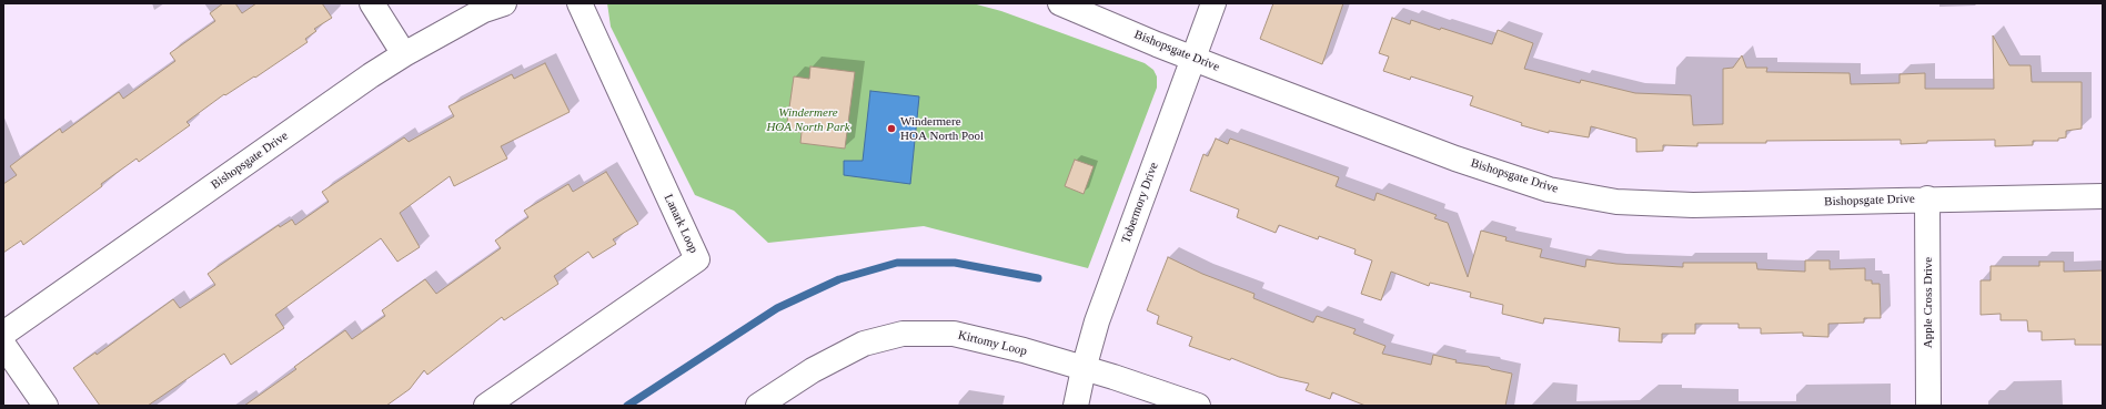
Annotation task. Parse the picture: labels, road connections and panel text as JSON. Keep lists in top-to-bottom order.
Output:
{
  "streets": {
    "street": [
      "Bishopsgate Drive",
      "Tobermory Drive",
      "Lanark Loop",
      "Apple Cross Drive",
      "Kirtomy Loop"
    ]
  },
  "crossings": [
    ["Bishopsgate Drive", "Tobermory Drive"],
    ["Bishopsgate Drive", "Apple Cross Drive"],
    ["Tobermory Drive", "Kirtomy Loop"]
  ],
  "parks": ["Windermere HOA North Park"],
  "places": ["Windermere HOA North Pool"]
}
